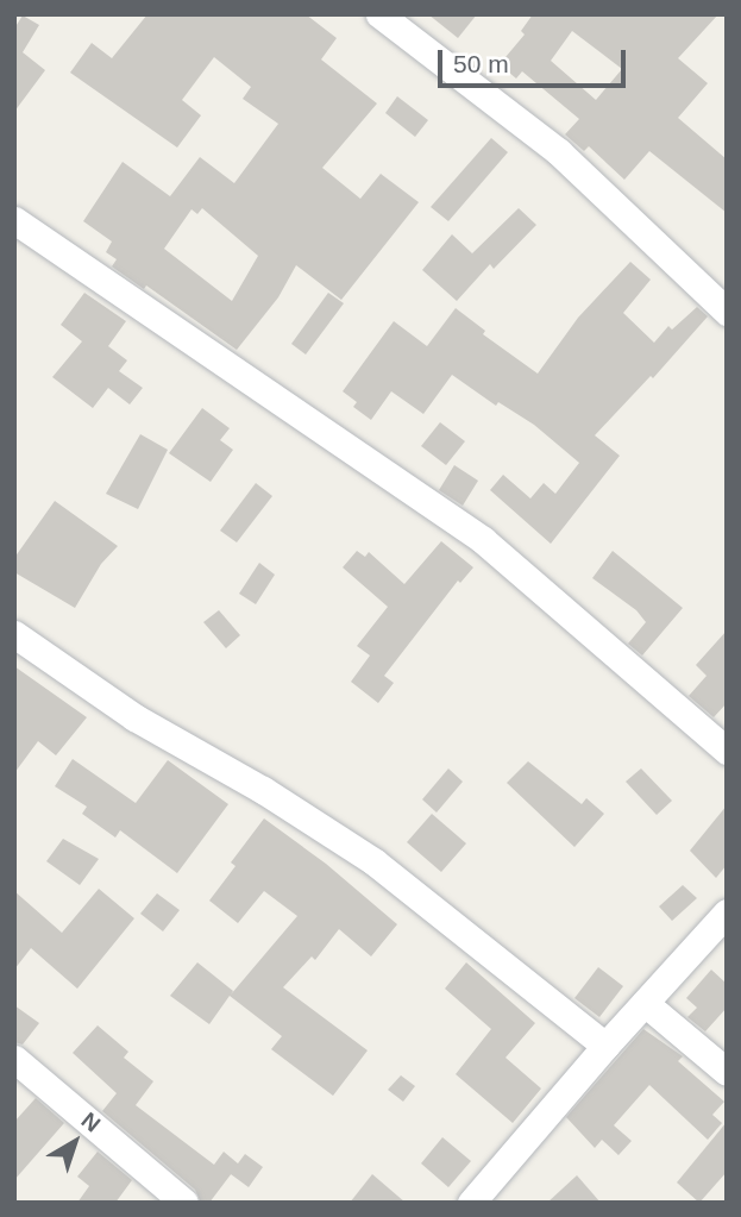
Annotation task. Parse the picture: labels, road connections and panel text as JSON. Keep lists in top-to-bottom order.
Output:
{
  "scale_bar": "50 m",
  "north": "top right"
}
